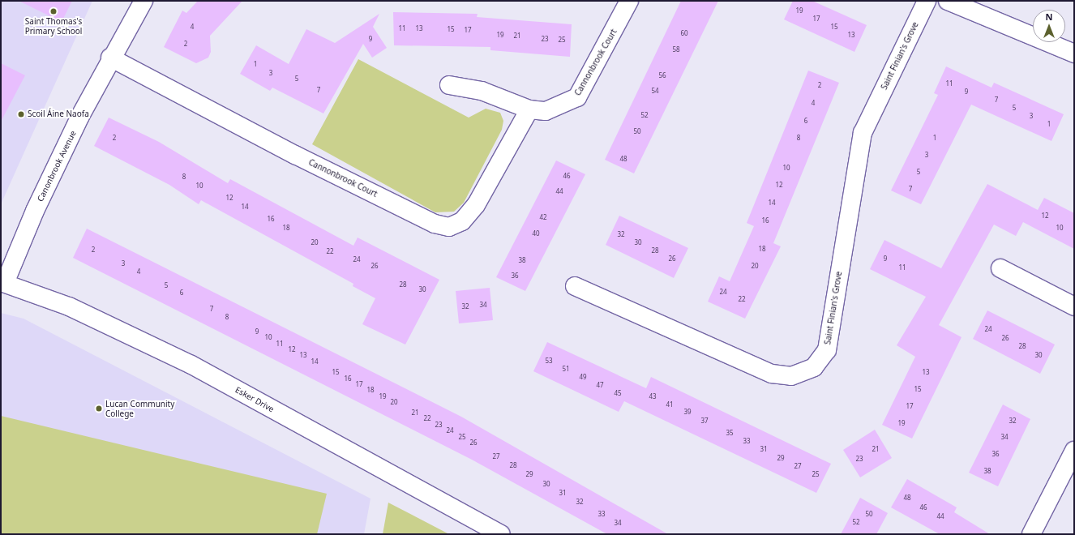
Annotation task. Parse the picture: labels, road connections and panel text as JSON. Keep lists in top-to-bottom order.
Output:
{
  "streets": {
    "street": [
      "Saint Finian's Grove",
      "Cannonbrook Court",
      "Canonbrook Avenue",
      "Esker Drive"
    ]
  },
  "crossings": [
    ["Cannonbrook Court", "Canonbrook Avenue"],
    ["Canonbrook Avenue", "Esker Drive"]
  ],
  "places": ["Saint Thomas's Primary School", "Scoil Áine Naofa", "Lucan Community College"],
  "house_numbers": [
    "19",
    "17",
    "4",
    "15",
    "11",
    "13",
    "15",
    "17",
    "60",
    "19",
    "13",
    "21",
    "9",
    "23",
    "25",
    "2",
    "58",
    "1",
    "3",
    "56",
    "5",
    "11",
    "2",
    "7",
    "54",
    "9",
    "7",
    "4",
    "5",
    "52",
    "3",
    "6",
    "1",
    "50",
    "2",
    "8",
    "1",
    "3",
    "48",
    "10",
    "5",
    "46",
    "8",
    "12",
    "10",
    "7",
    "44",
    "12",
    "14",
    "14",
    "12",
    "42",
    "16",
    "16",
    "18",
    "10",
    "40",
    "32",
    "20",
    "30",
    "18",
    "2",
    "28",
    "22",
    "26",
    "9",
    "24",
    "38",
    "3",
    "26",
    "20",
    "11",
    "4",
    "36",
    "28",
    "5",
    "30",
    "24",
    "6",
    "22",
    "34",
    "32",
    "7",
    "8",
    "24",
    "9",
    "10",
    "26",
    "11",
    "28",
    "12",
    "13",
    "30",
    "53",
    "14",
    "51",
    "15",
    "13",
    "49",
    "16",
    "17",
    "47",
    "15",
    "18",
    "45",
    "19",
    "43",
    "20",
    "41",
    "17",
    "39",
    "21",
    "22",
    "37",
    "32",
    "19",
    "23",
    "24",
    "35",
    "25",
    "34",
    "33",
    "26",
    "31",
    "21",
    "36",
    "27",
    "29",
    "23",
    "28",
    "27",
    "38",
    "29",
    "25",
    "30",
    "31",
    "48",
    "32",
    "46",
    "33",
    "50",
    "44",
    "52",
    "34"
  ],
  "north": "top"
}
